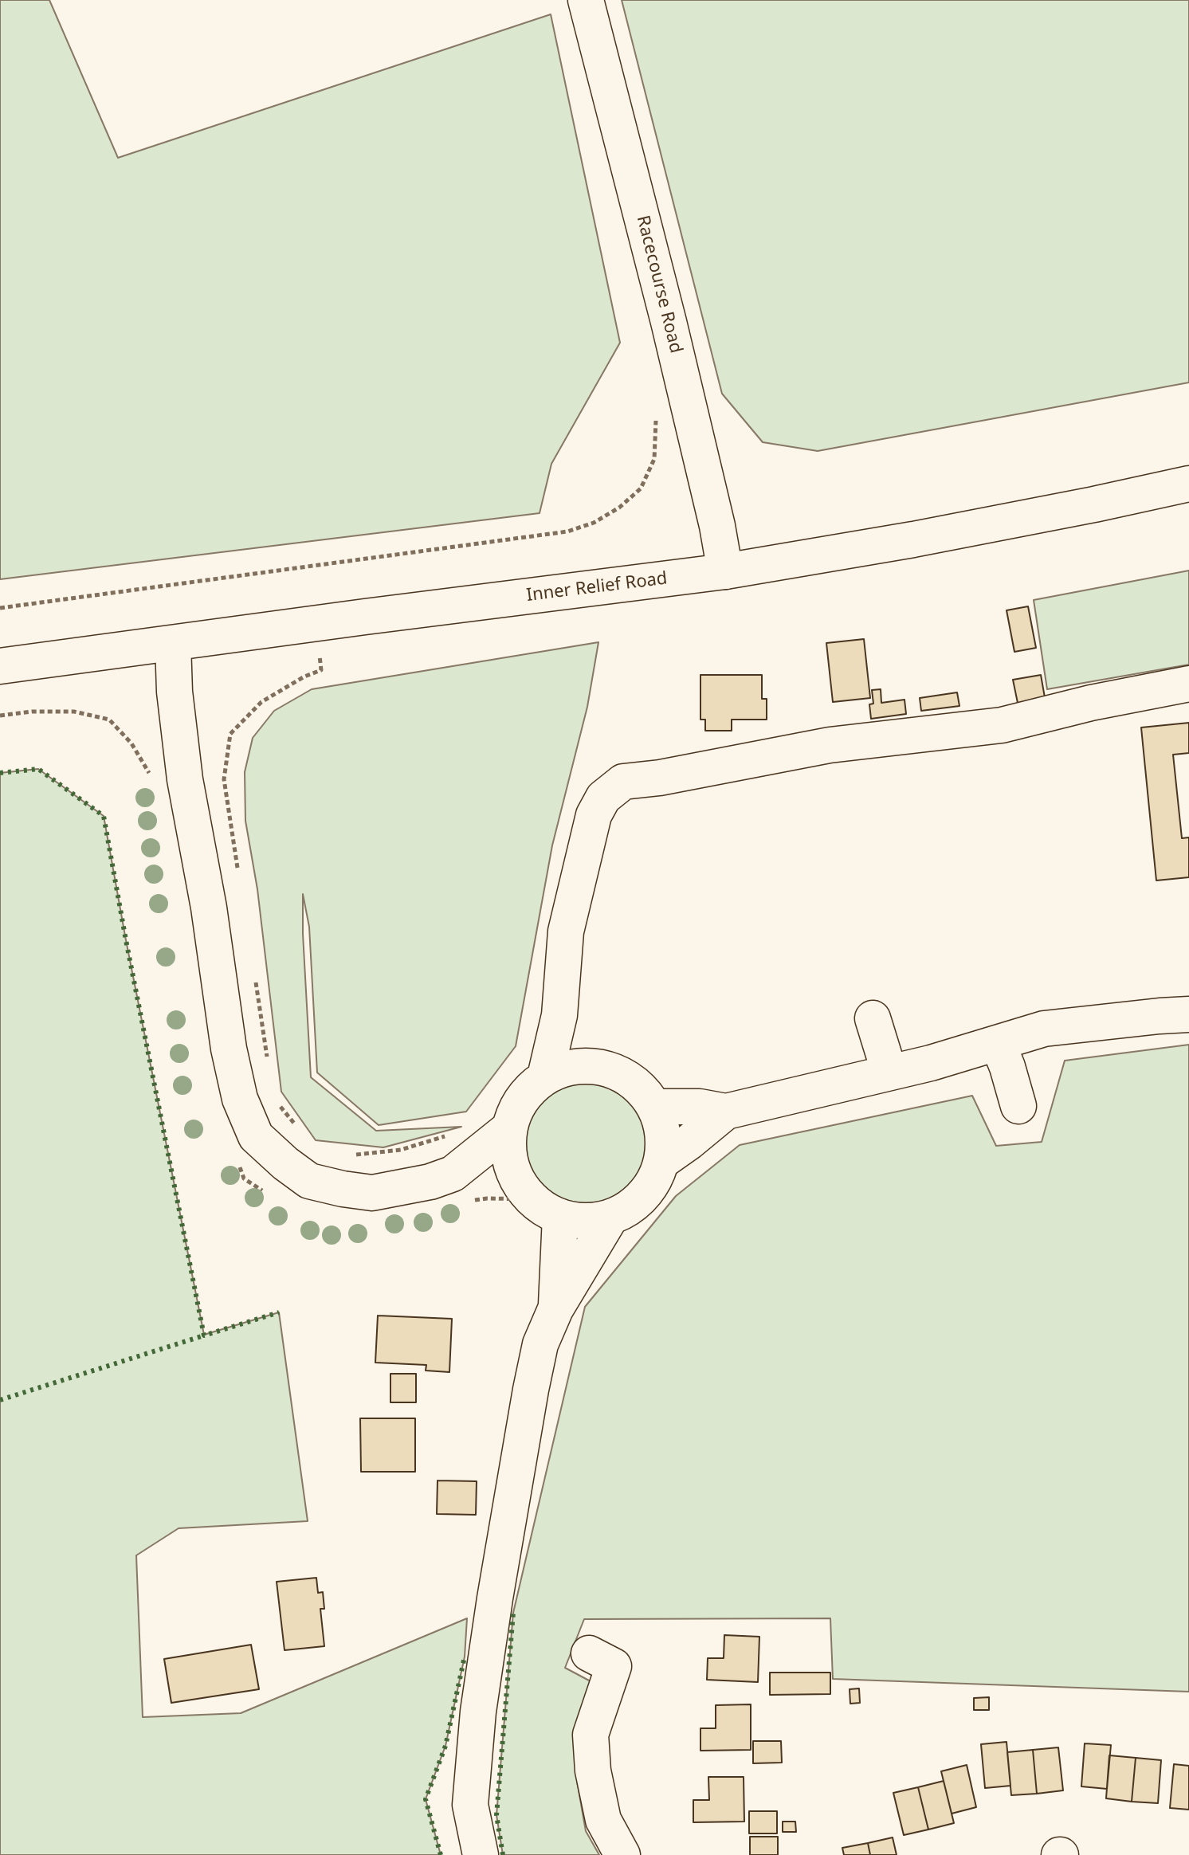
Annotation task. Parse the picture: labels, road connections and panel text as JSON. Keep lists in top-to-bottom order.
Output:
{
  "streets": {
    "street": ["Racecourse Road", "Inner Relief Road"]
  },
  "crossings": [
    ["Racecourse Road", "Inner Relief Road"]
  ]
}
